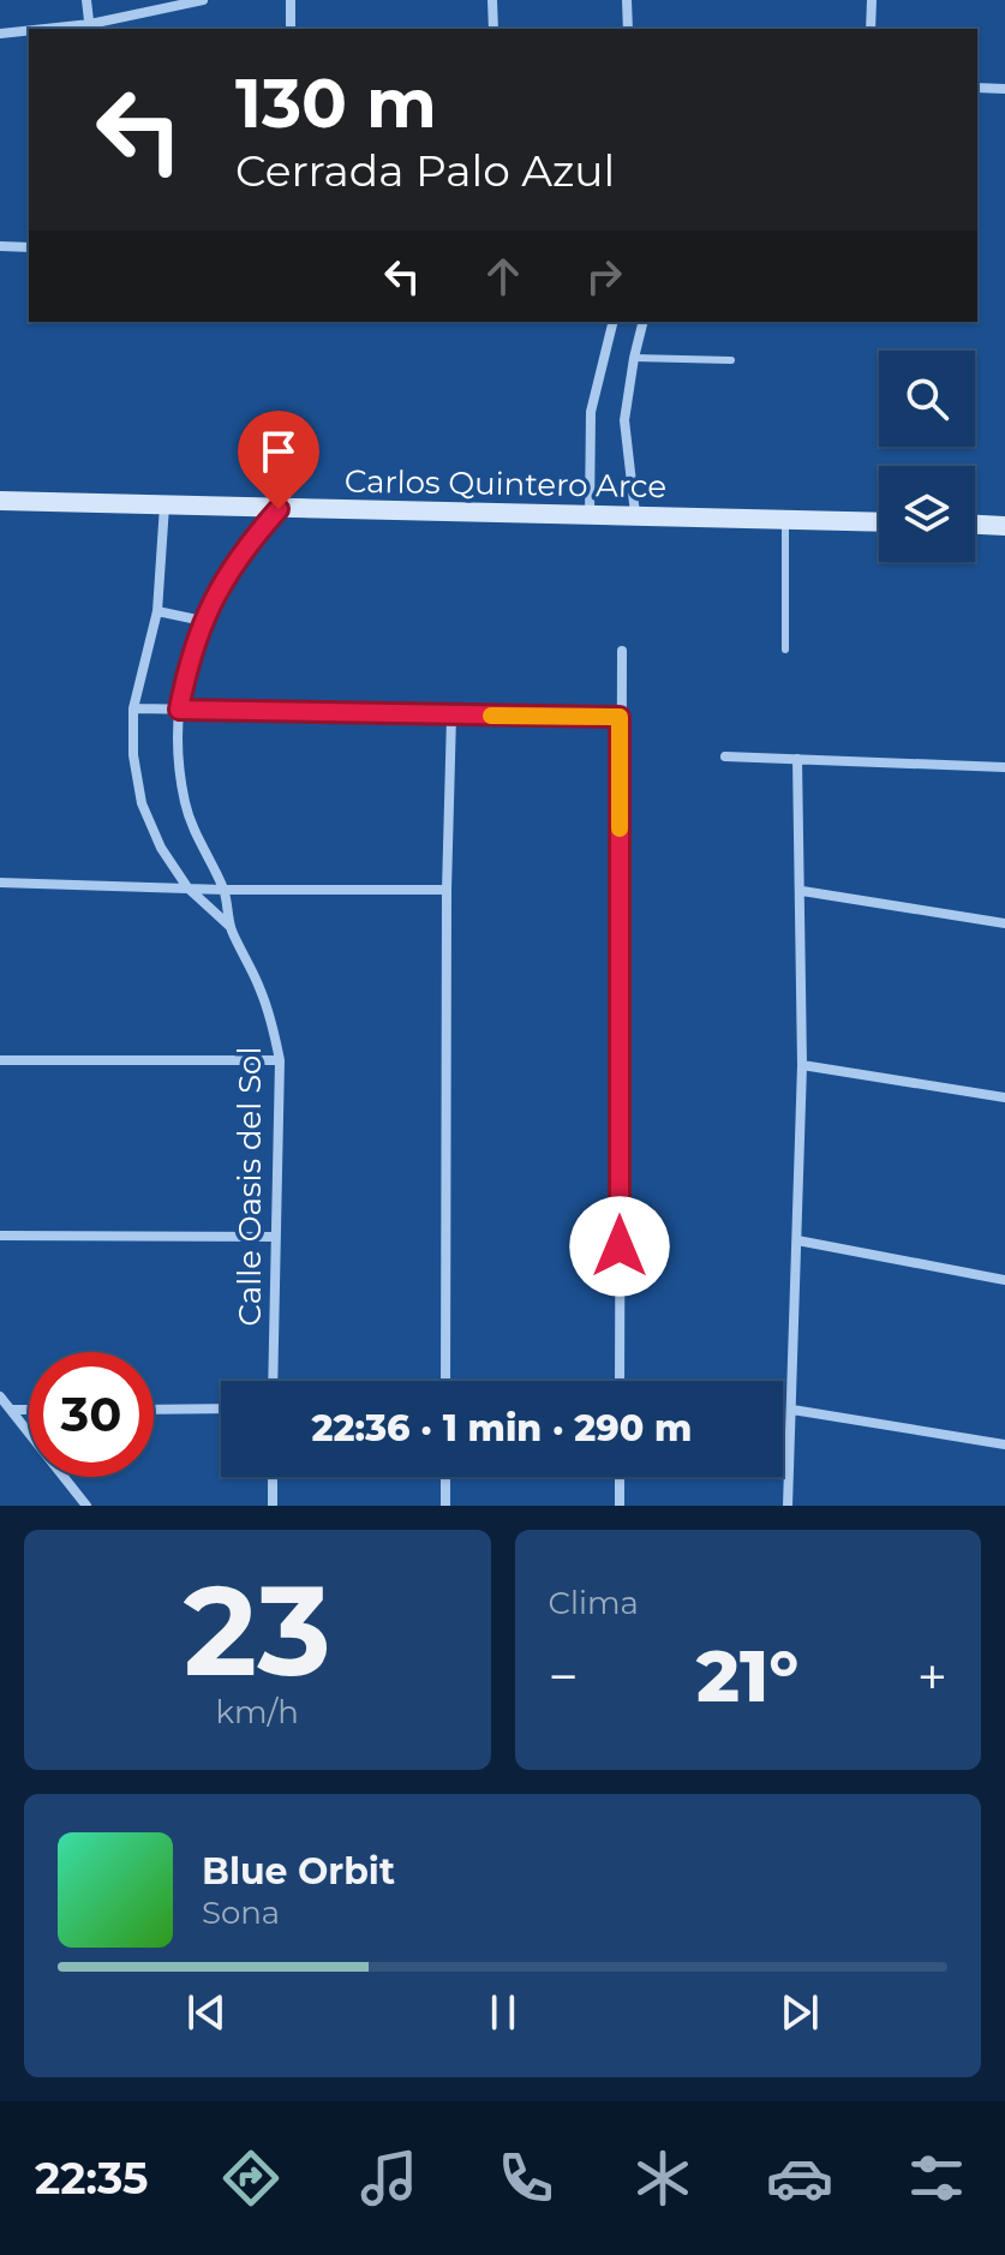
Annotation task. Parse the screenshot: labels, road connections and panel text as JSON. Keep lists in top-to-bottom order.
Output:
{
  "streets": {
    "street": ["Carlos Quintero Arce", "Calle Oasis del Sol"]
  },
  "crossings": [
    ["Carlos Quintero Arce", "Calle Oasis del Sol"]
  ],
  "page": {
    "turn": ["130 m", "Cerrada Palo Azul"],
    "limit": "30",
    "trip": "22:36 · 1 min · 290 m",
    "tile": [
      ["23", "km/h"],
      "Clima"
    ],
    "heat": ["−", "21°", "+"],
    "song": ["Blue Orbit", "Sona"],
    "tabs": "22:35"
  }
}
